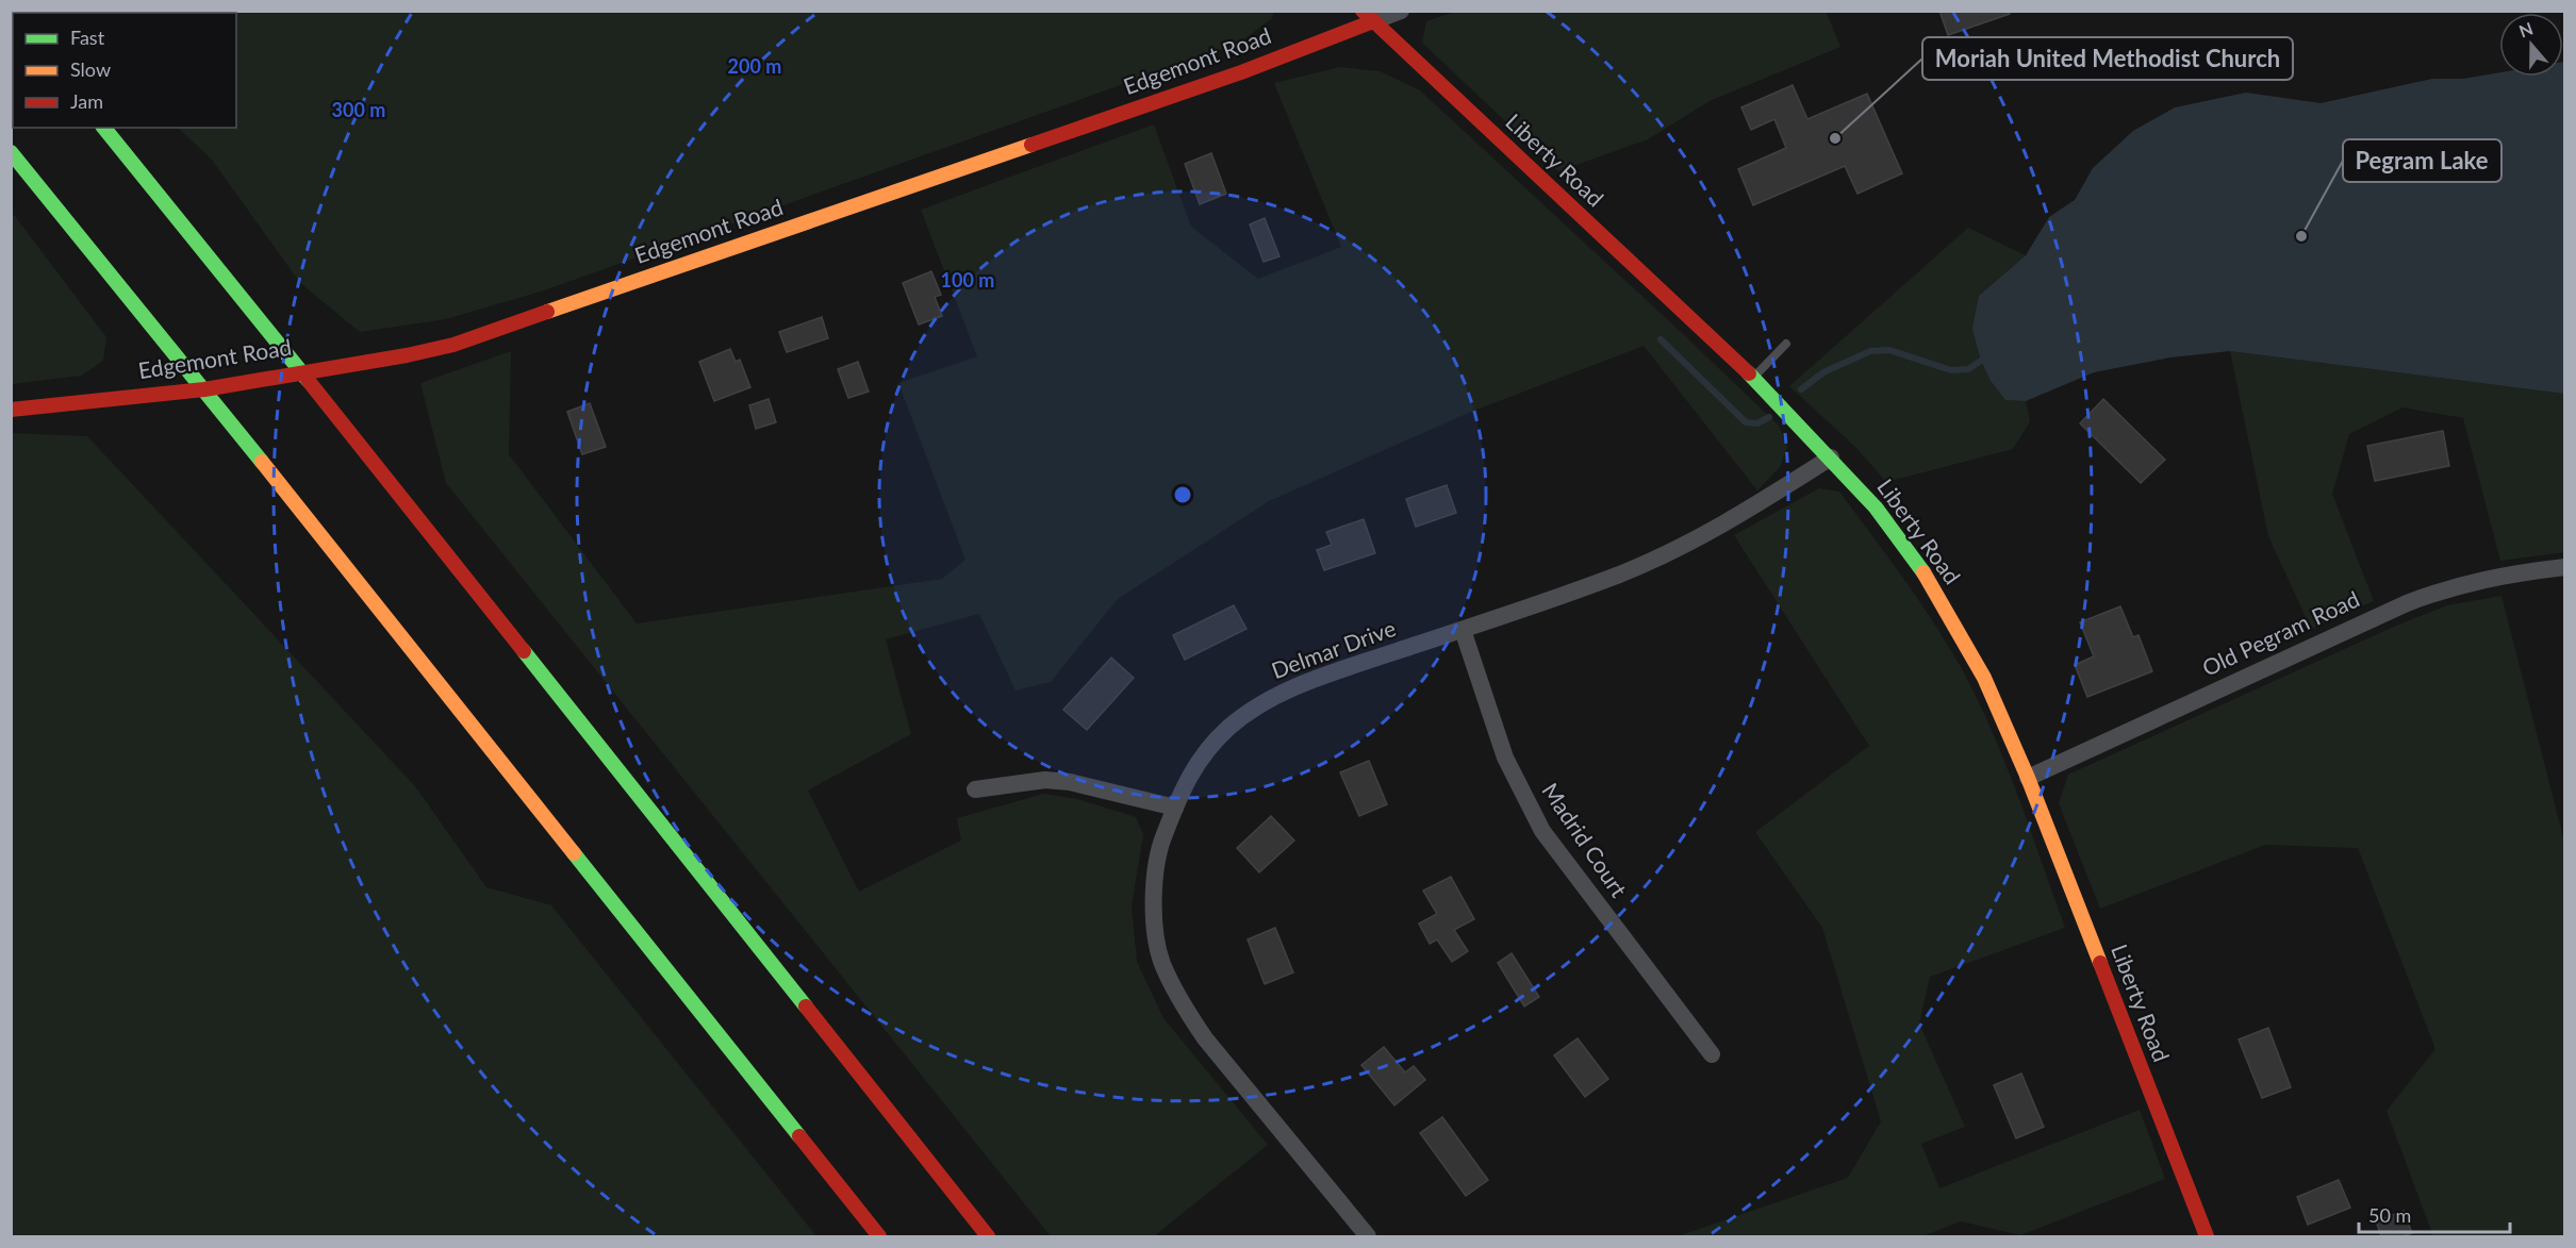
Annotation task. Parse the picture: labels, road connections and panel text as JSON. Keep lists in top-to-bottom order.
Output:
{
  "streets": {
    "main road": ["Edgemont Road", "Liberty Road"],
    "street": ["Old Pegram Road", "Delmar Drive", "Madrid Court"]
  },
  "crossings": [
    ["Edgemont Road", "Liberty Road"],
    ["Liberty Road", "Old Pegram Road"],
    ["Liberty Road", "Delmar Drive"],
    ["Delmar Drive", "Madrid Court"]
  ],
  "places": ["Moriah United Methodist Church", "Pegram Lake"],
  "legend": ["Fast", "Slow", "Jam"],
  "scale_bar": "50 m",
  "north": "top",
  "rings": ["200 m", "300 m", "100 m"]
}
